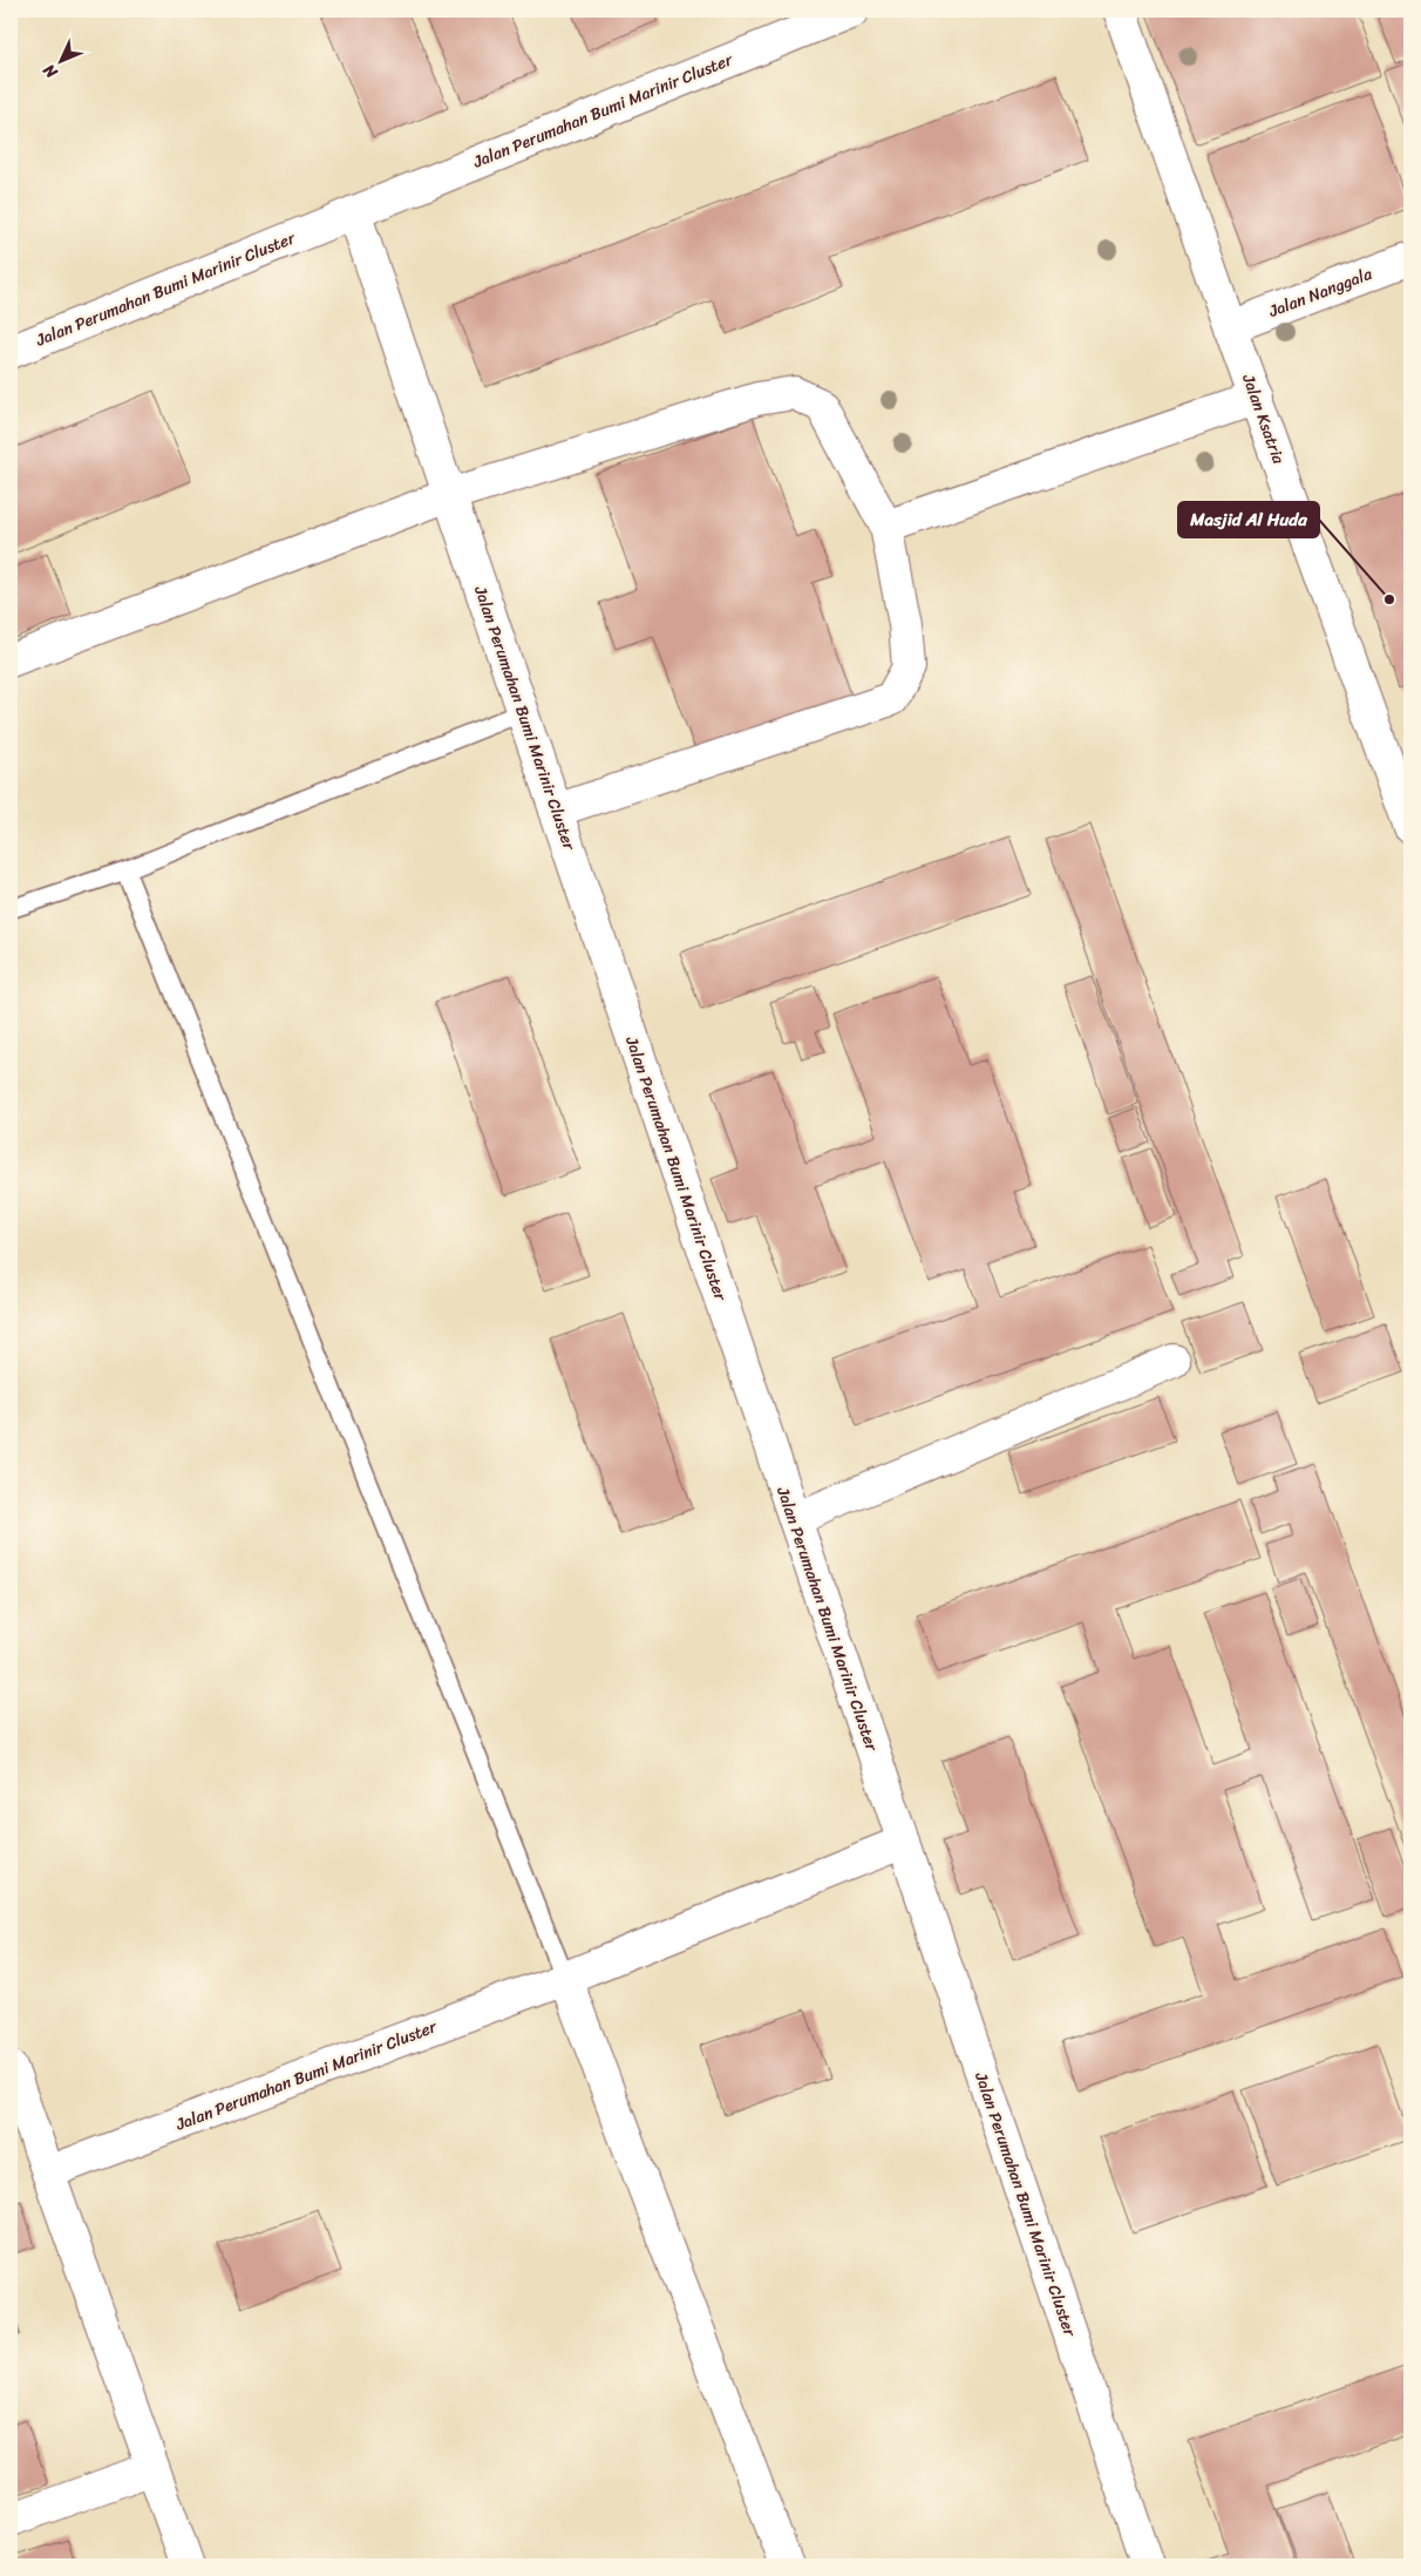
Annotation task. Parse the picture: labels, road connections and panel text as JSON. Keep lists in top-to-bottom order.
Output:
{
  "streets": {
    "street": ["Jalan Perumahan Bumi Marinir Cluster", "Jalan Nanggala", "Jalan Ksatria"]
  },
  "crossings": [
    ["Jalan Nanggala", "Jalan Ksatria"]
  ],
  "places": ["Masjid Al Huda"],
  "north": "bottom left"
}
